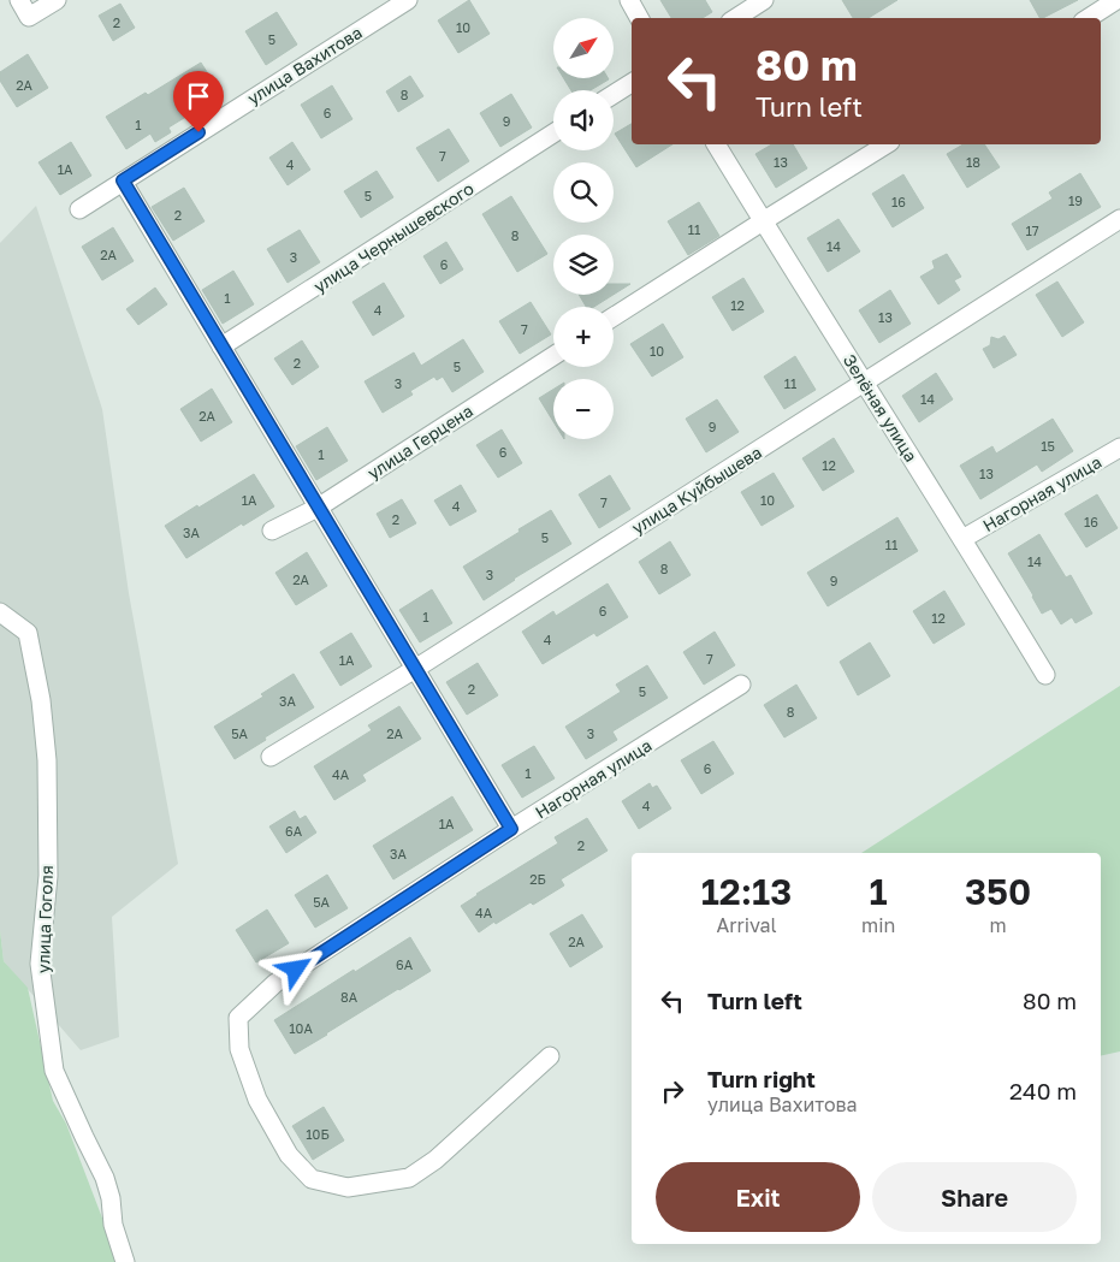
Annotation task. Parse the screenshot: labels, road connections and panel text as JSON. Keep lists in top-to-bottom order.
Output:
{
  "streets": {
    "street": [
      "улица Вахитова",
      "улица Чернышевского",
      "Зелёная улица",
      "улица Герцена",
      "улица Куйбышева",
      "Нагорная улица",
      "улица Гоголя"
    ]
  },
  "crossings": [
    ["Зелёная улица", "улица Куйбышева"],
    ["Зелёная улица", "Нагорная улица"]
  ],
  "house_numbers": [
    "2",
    "10",
    "5",
    "2А",
    "8",
    "6",
    "9",
    "1",
    "7",
    "13",
    "18",
    "4",
    "1А",
    "5",
    "19",
    "16",
    "2",
    "11",
    "17",
    "8",
    "14",
    "2А",
    "3",
    "6",
    "1",
    "12",
    "4",
    "13",
    "7",
    "10",
    "2",
    "5",
    "3",
    "11",
    "14",
    "2А",
    "9",
    "15",
    "6",
    "1",
    "12",
    "13",
    "1А",
    "10",
    "7",
    "4",
    "2",
    "16",
    "3А",
    "5",
    "11",
    "14",
    "8",
    "3",
    "2А",
    "9",
    "6",
    "1",
    "12",
    "4",
    "7",
    "1А",
    "2",
    "5",
    "3А",
    "8",
    "5А",
    "2А",
    "3",
    "6",
    "1",
    "4А",
    "4",
    "1А",
    "6А",
    "2",
    "3А",
    "2Б",
    "5А",
    "4А",
    "2А",
    "6А",
    "8А",
    "10А",
    "10Б"
  ],
  "north": "top right",
  "page": {
    "map_buttons": ["+", "−"],
    "turn": ["80 m", "Turn left"],
    "eta": [
      "12:13",
      "Arrival",
      "1",
      "min",
      "350",
      "m"
    ],
    "list": [
      {
        "name": "Turn left",
        "value": "80 m"
      },
      {
        "name": "Turn right",
        "note": "улица Вахитова",
        "value": "240 m"
      }
    ],
    "buttons": ["Exit", "Share"]
  }
}
